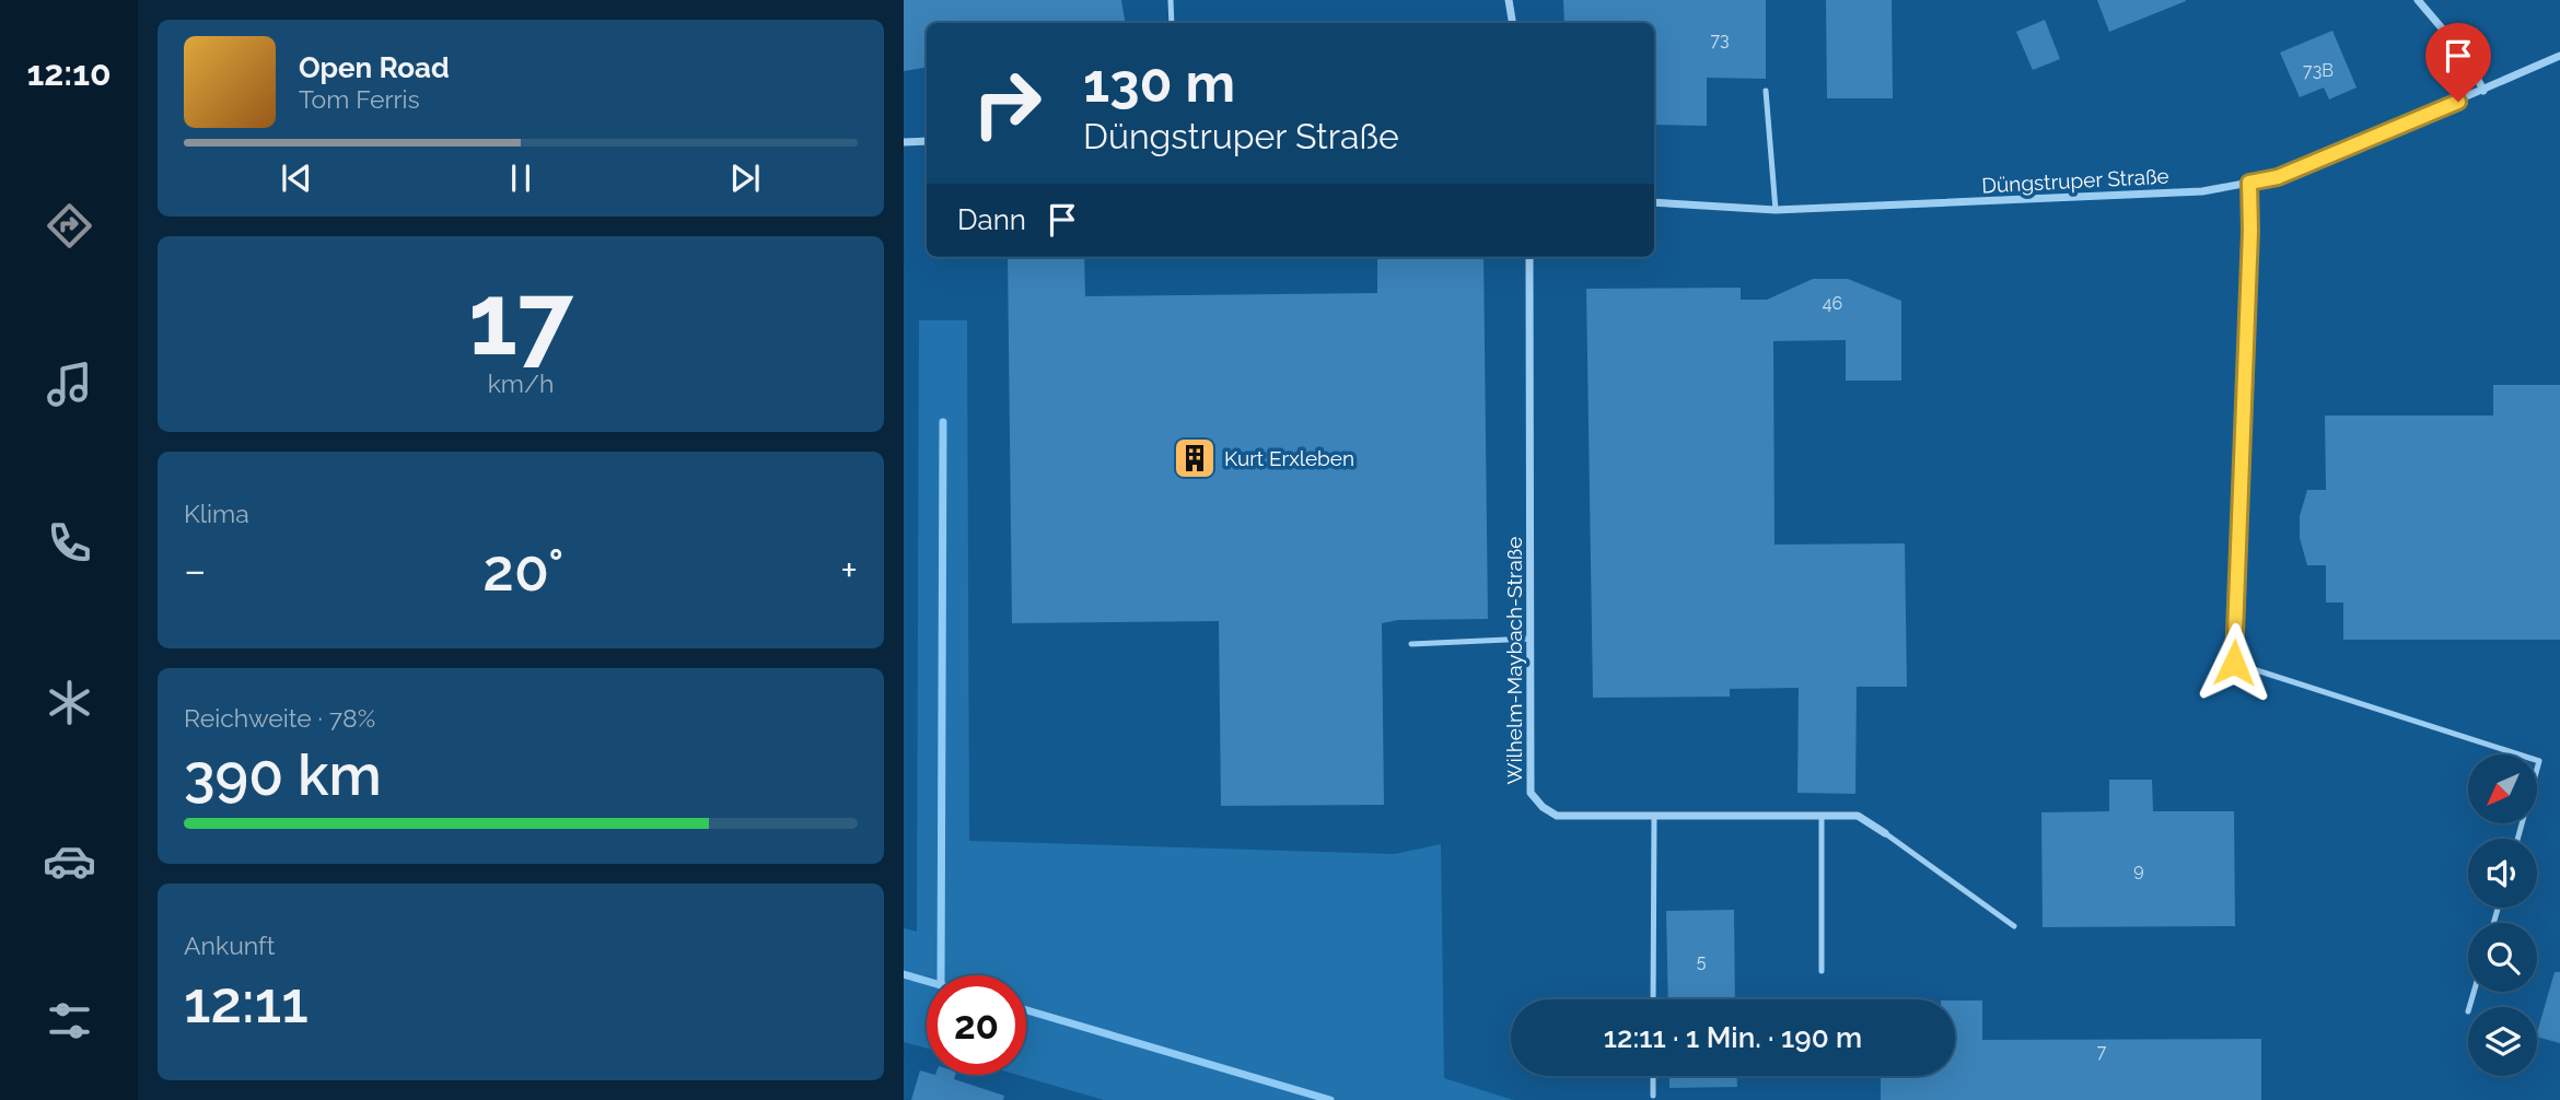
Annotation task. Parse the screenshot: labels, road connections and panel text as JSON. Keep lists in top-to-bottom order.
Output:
{
  "streets": {
    "street": ["Düngstruper Straße", "Wilhelm-Maybach-Straße"]
  },
  "places": {
    "building": ["Kurt Erxleben"]
  },
  "house_numbers": [
    "73",
    "73B",
    "46",
    "9",
    "5",
    "7"
  ],
  "north": "bottom left",
  "page": {
    "tabs": "12:10",
    "turn": ["130 m", "Düngstruper Straße"],
    "song": ["Open Road", "Tom Ferris"],
    "then": "Dann",
    "tile": [
      ["17", "km/h"],
      "Klima",
      ["Reichweite · 78%", "390 km"],
      ["Ankunft", "12:11"]
    ],
    "heat": ["−", "20°", "+"],
    "limit": "20",
    "trip": "12:11 · 1 Min. · 190 m"
  }
}
